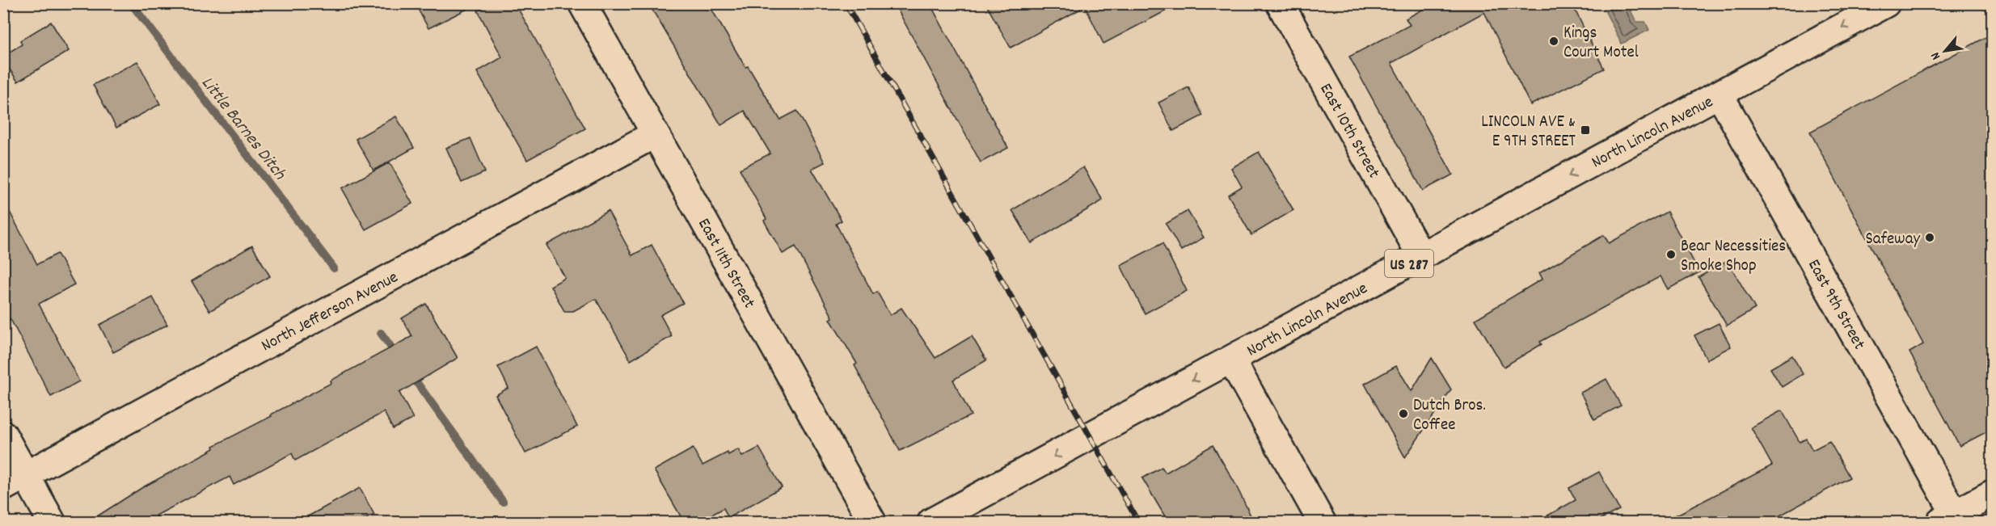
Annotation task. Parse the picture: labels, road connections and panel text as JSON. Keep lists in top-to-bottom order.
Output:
{
  "streets": {
    "main road": [
      "East 10th Street",
      "North Lincoln Avenue",
      "East 11th Street",
      "US 287",
      "East 9th Street",
      "North Jefferson Avenue"
    ]
  },
  "crossings": [
    ["East 10th Street", "North Lincoln Avenue"],
    ["North Lincoln Avenue", "East 9th Street"],
    ["East 11th Street", "North Jefferson Avenue"]
  ],
  "one_way": ["North Lincoln Avenue"],
  "water": ["Little Barnes Ditch"],
  "places": {
    "other": [
      "Kings Court Motel",
      "Safeway",
      "Bear Necessities Smoke Shop",
      "Dutch Bros. Coffee"
    ],
    "transit": ["LINCOLN AVE & E 9TH STREET"]
  },
  "north": "bottom left"
}
